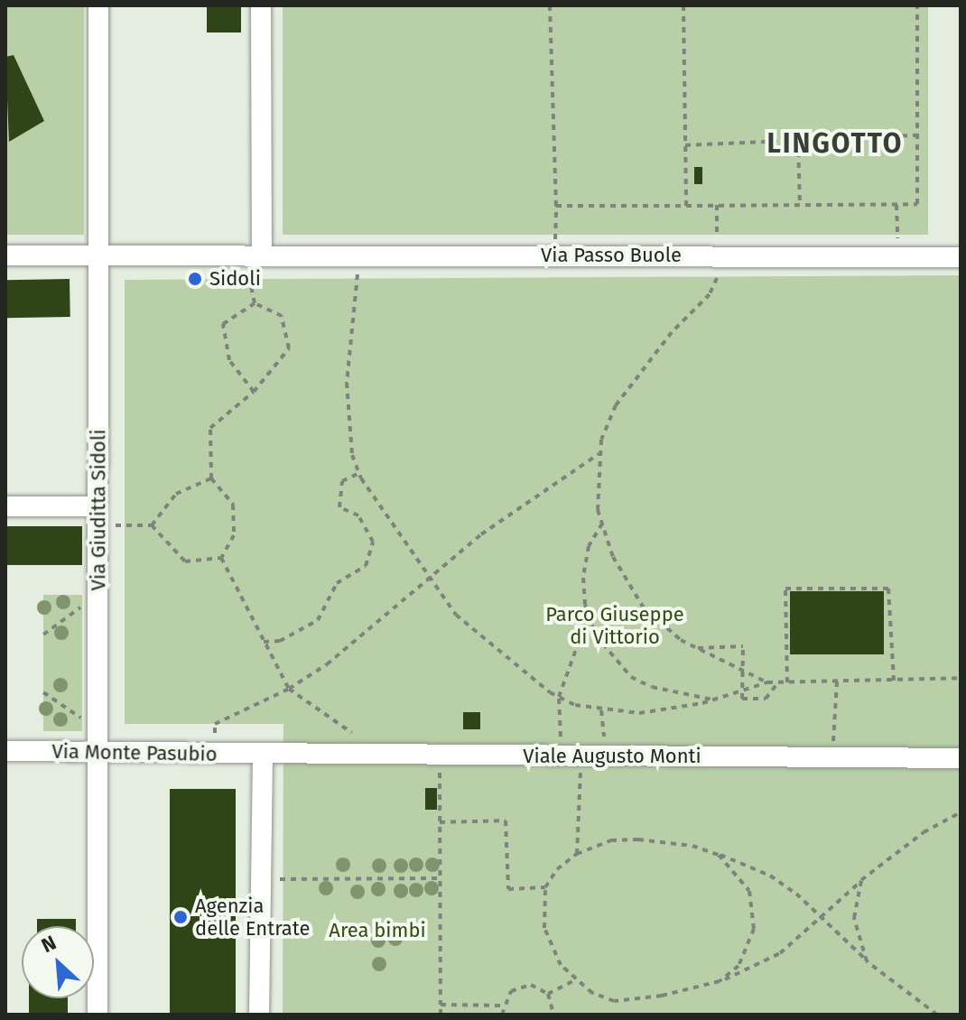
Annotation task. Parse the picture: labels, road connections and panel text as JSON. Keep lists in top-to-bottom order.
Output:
{
  "streets": {
    "street": [
      "Via Passo Buole",
      "Via Giuditta Sidoli",
      "Via Monte Pasubio",
      "Viale Augusto Monti"
    ]
  },
  "crossings": [
    ["Via Passo Buole", "Via Giuditta Sidoli"],
    ["Via Giuditta Sidoli", "Via Monte Pasubio"],
    ["Via Monte Pasubio", "Viale Augusto Monti"]
  ],
  "districts": ["LINGOTTO"],
  "parks": ["Parco Giuseppe di Vittorio", "Area bimbi"],
  "places": ["Sidoli", "Agenzia delle Entrate"],
  "north": "top left"
}
